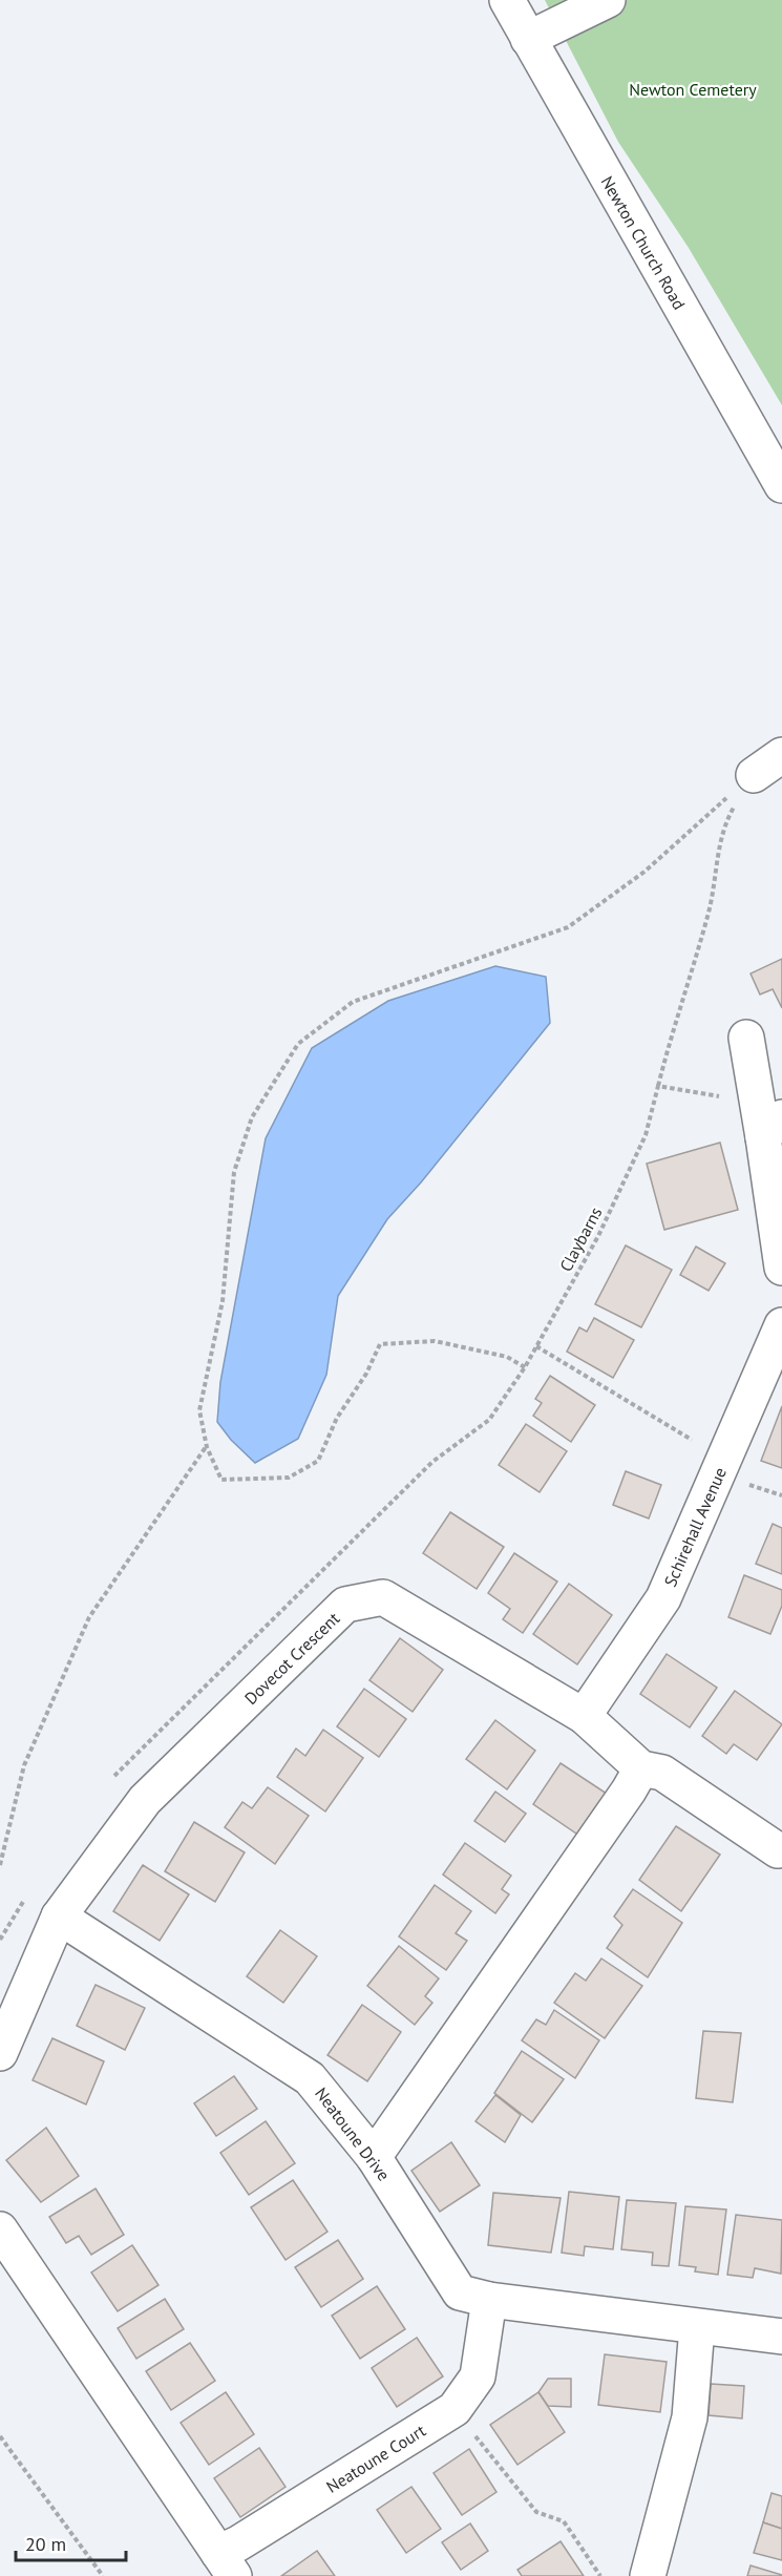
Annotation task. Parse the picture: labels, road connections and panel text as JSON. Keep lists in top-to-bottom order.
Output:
{
  "streets": {
    "street": [
      "Newton Church Road",
      "Schirehall Avenue",
      "Dovecot Crescent",
      "Neatoune Drive",
      "Neatoune Court"
    ],
    "path": ["Claybarns"]
  },
  "crossings": [
    ["Schirehall Avenue", "Dovecot Crescent"],
    ["Dovecot Crescent", "Neatoune Drive"],
    ["Neatoune Drive", "Neatoune Court"]
  ],
  "parks": ["Newton Cemetery"],
  "scale_bar": "20 m"
}
